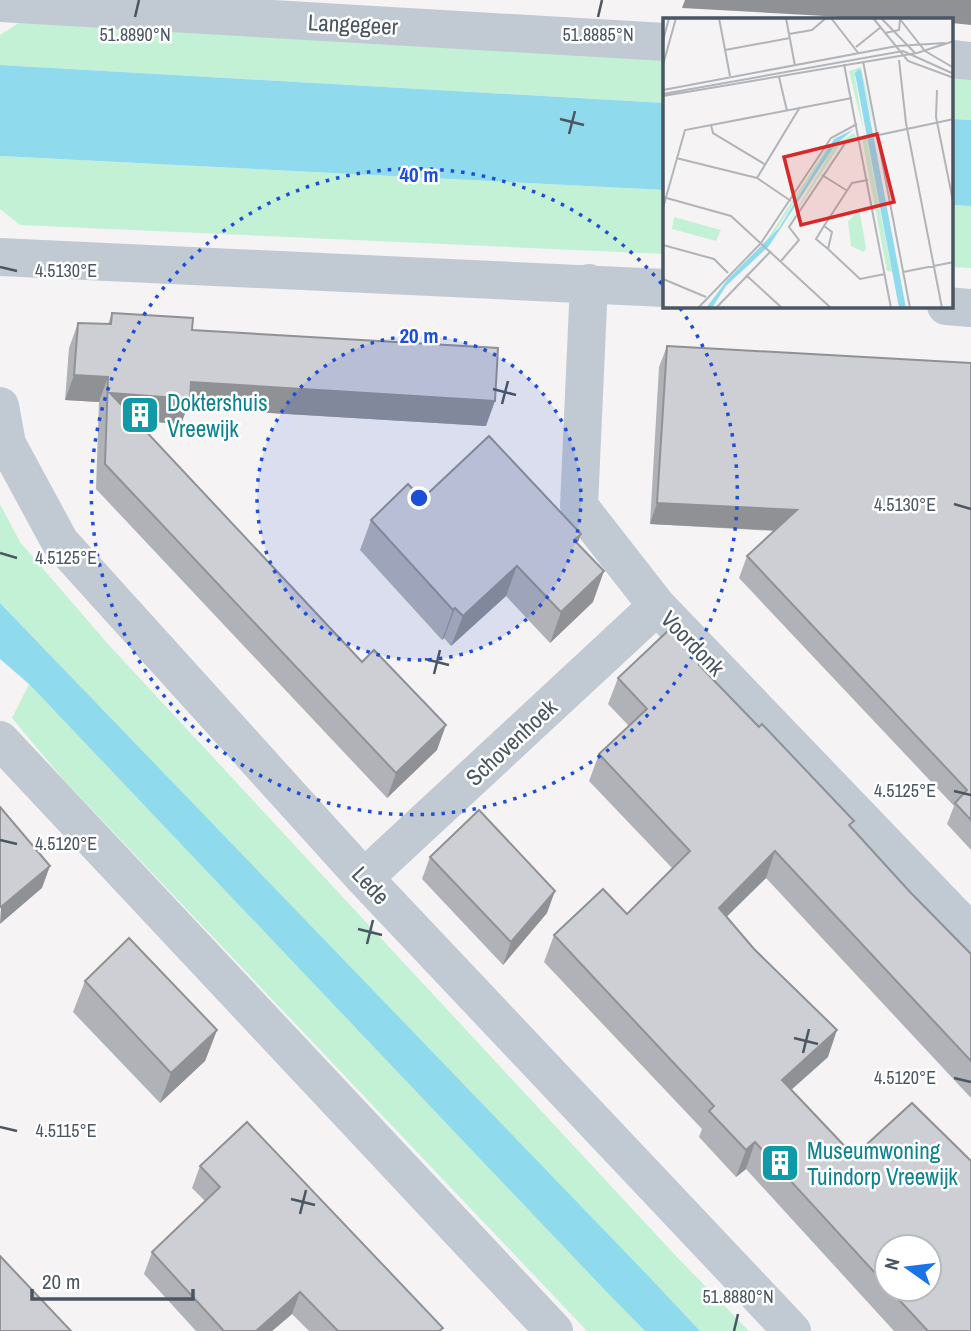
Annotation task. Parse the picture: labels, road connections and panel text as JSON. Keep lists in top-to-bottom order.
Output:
{
  "streets": {
    "street": [
      "Langegeer",
      "Voordonk",
      "Schovenhoek",
      "Lede"
    ]
  },
  "crossings": [
    ["Voordonk", "Schovenhoek"],
    ["Schovenhoek", "Lede"]
  ],
  "places": {
    "building": ["Doktershuis Vreewijk", "Museumwoning Tuindorp Vreewijk"]
  },
  "scale_bar": "20 m",
  "north": "left",
  "coordinates": [
    "51.8890°N",
    "51.8885°N",
    "4.5130°E",
    "4.5125°E",
    "4.5120°E",
    "4.5115°E",
    "51.8880°N"
  ],
  "rings": ["40 m", "20 m"]
}
